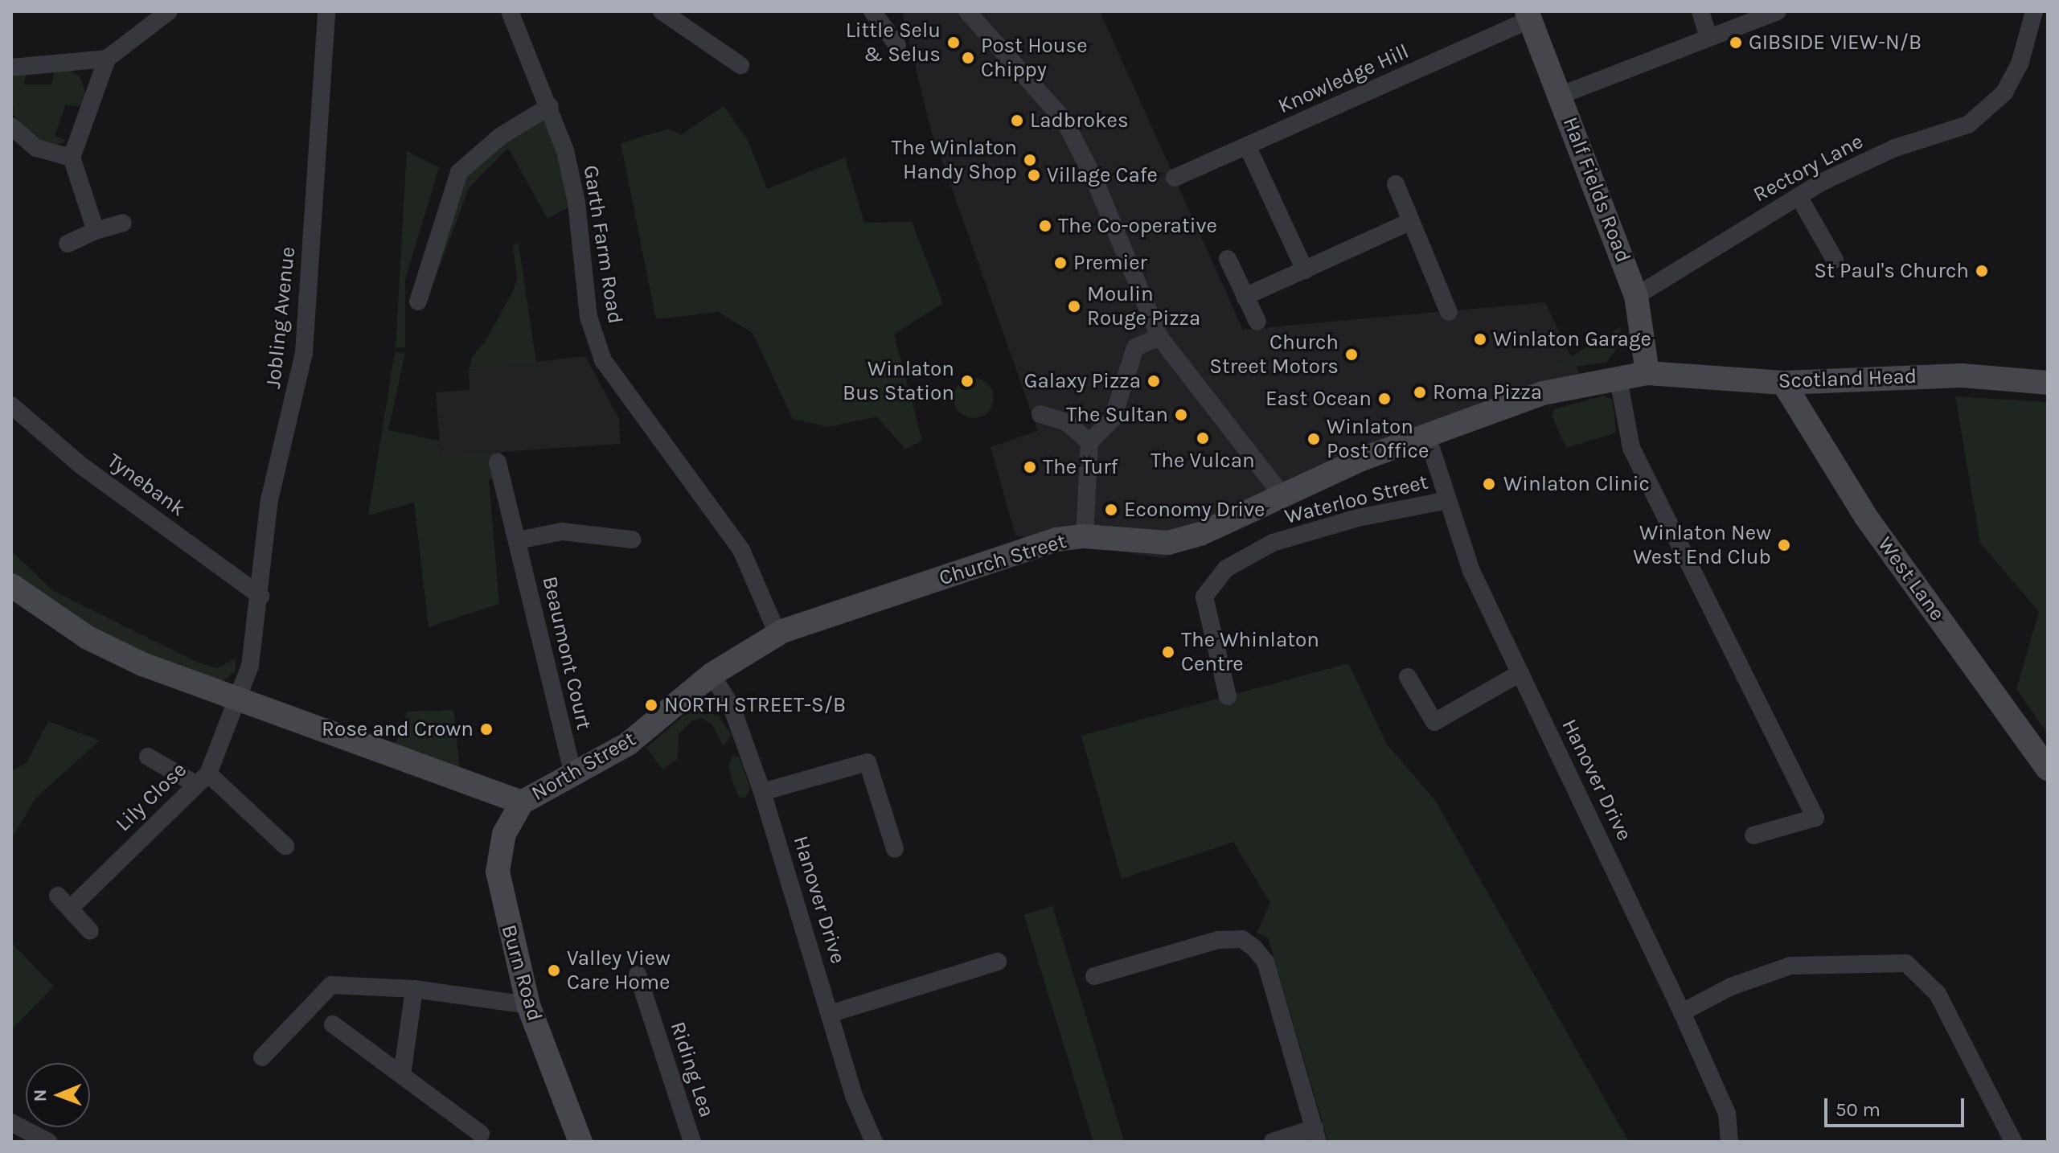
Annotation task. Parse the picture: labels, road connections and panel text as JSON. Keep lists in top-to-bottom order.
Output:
{
  "streets": {
    "street": [
      "Knowledge Hill",
      "Rectory Lane",
      "Half Fields Road",
      "Garth Farm Road",
      "Jobling Avenue",
      "Scotland Head",
      "Tynebank",
      "Waterloo Street",
      "Church Street",
      "West Lane",
      "Beaumont Court",
      "North Street",
      "Hanover Drive",
      "Lily Close",
      "Burn Road",
      "Riding Lea"
    ]
  },
  "crossings": [
    ["Knowledge Hill", "Half Fields Road"],
    ["Rectory Lane", "Half Fields Road"],
    ["Half Fields Road", "Scotland Head"],
    ["Half Fields Road", "Church Street"],
    ["Garth Farm Road", "Church Street"],
    ["Jobling Avenue", "Tynebank"],
    ["Jobling Avenue", "North Street"],
    ["Jobling Avenue", "Lily Close"],
    ["Scotland Head", "Church Street"],
    ["Scotland Head", "West Lane"],
    ["Waterloo Street", "Hanover Drive"],
    ["Church Street", "North Street"],
    ["Church Street", "Hanover Drive"],
    ["Beaumont Court", "North Street"],
    ["North Street", "Hanover Drive"],
    ["North Street", "Lily Close"],
    ["North Street", "Burn Road"]
  ],
  "places": [
    "Little Selu & Selus",
    "GIBSIDE VIEW-N/B",
    "Post House Chippy",
    "Ladbrokes",
    "The Winlaton Handy Shop",
    "Village Cafe",
    "The Co-operative",
    "Premier",
    "St Paul's Church",
    "Moulin Rouge Pizza",
    "Winlaton Garage",
    "Church Street Motors",
    "Winlaton Bus Station",
    "Galaxy Pizza",
    "Roma Pizza",
    "East Ocean",
    "The Sultan",
    "The Vulcan",
    "Winlaton Post Office",
    "The Turf",
    "Winlaton Clinic",
    "Economy Drive",
    "Winlaton New West End Club",
    "The Whinlaton Centre",
    "NORTH STREET-S/B",
    "Rose and Crown",
    "Valley View Care Home"
  ],
  "scale_bar": "50 m",
  "north": "left"
}
